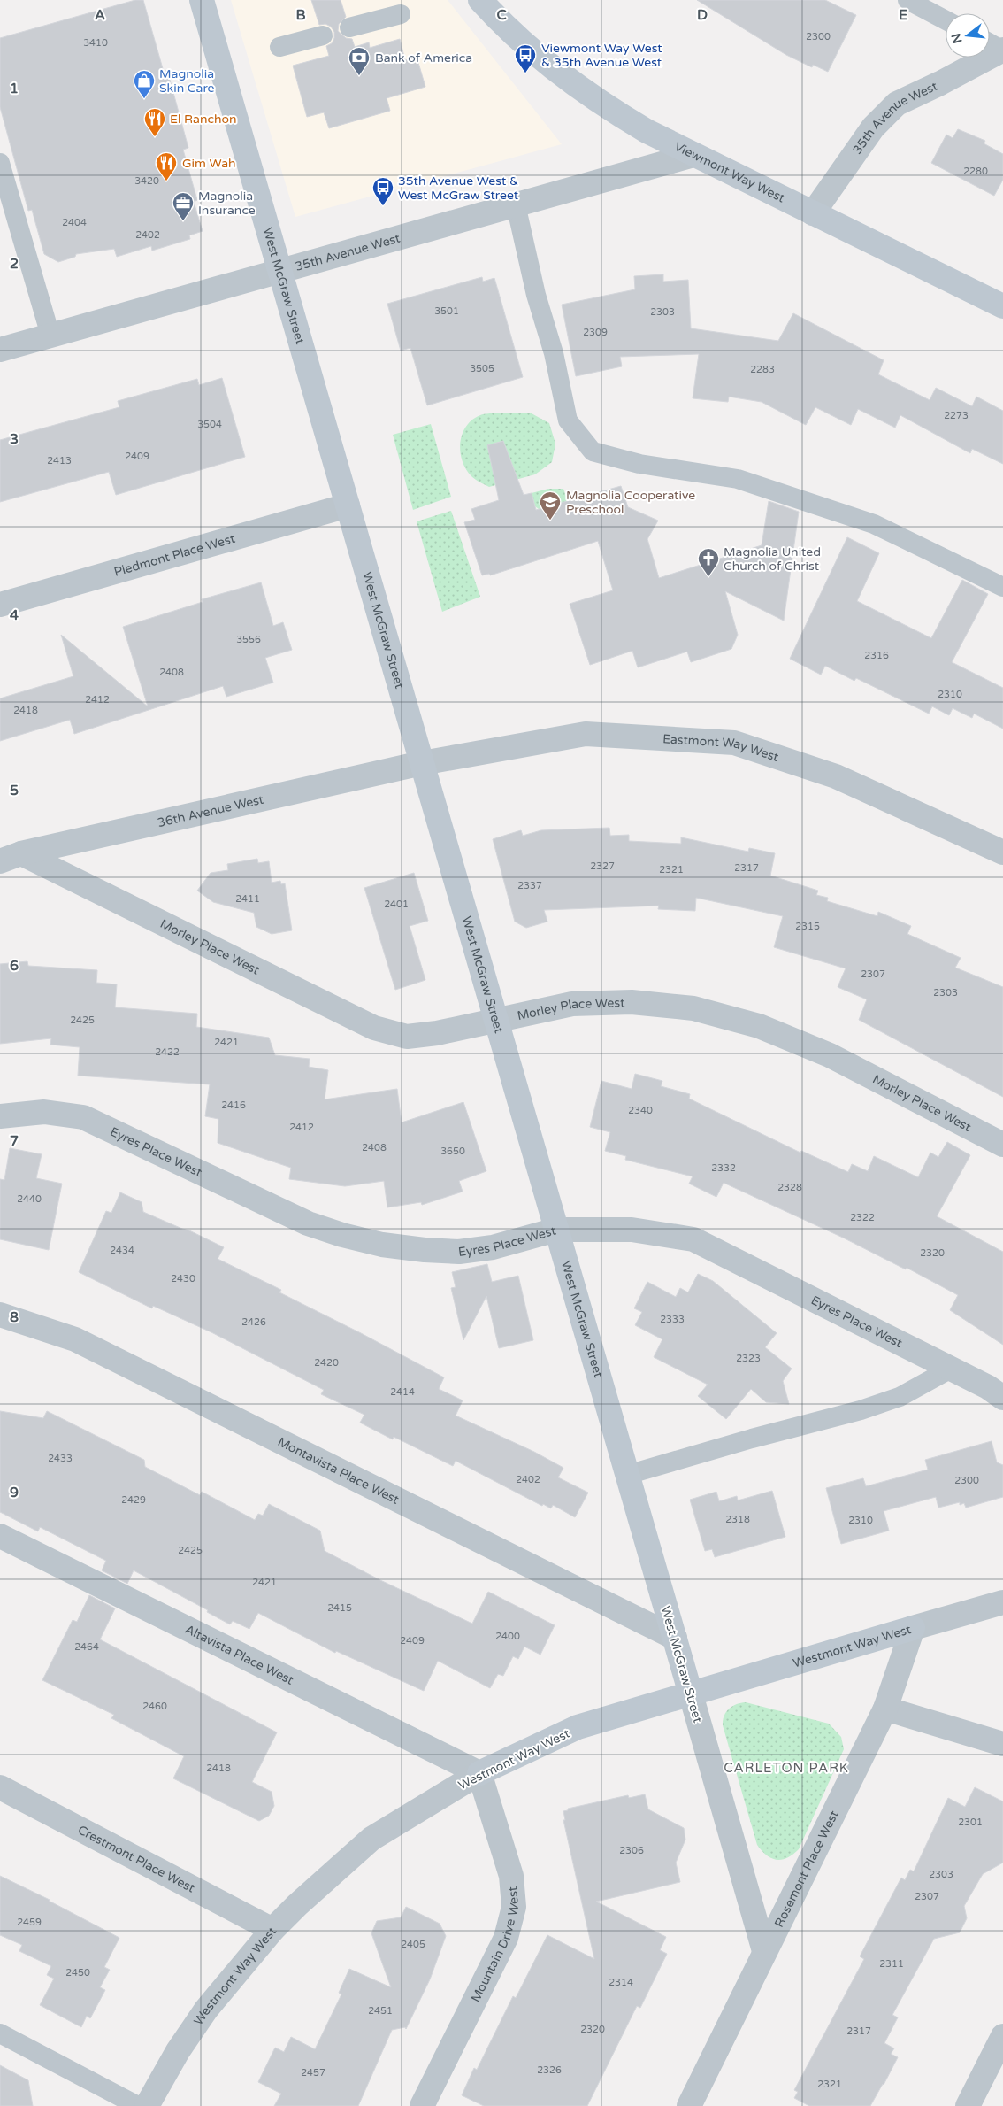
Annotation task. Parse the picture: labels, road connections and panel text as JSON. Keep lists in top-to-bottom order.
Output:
{
  "streets": {
    "street": [
      "35th Avenue West",
      "Viewmont Way West",
      "West McGraw Street",
      "Piedmont Place West",
      "Eastmont Way West",
      "36th Avenue West",
      "Morley Place West",
      "Eyres Place West",
      "Montavista Place West",
      "Westmont Way West",
      "Altavista Place West",
      "Crestmont Place West",
      "Rosemont Place West",
      "Mountain Drive West"
    ]
  },
  "crossings": [
    ["35th Avenue West", "Viewmont Way West"],
    ["35th Avenue West", "West McGraw Street"],
    ["West McGraw Street", "Piedmont Place West"],
    ["West McGraw Street", "Eastmont Way West"],
    ["West McGraw Street", "36th Avenue West"],
    ["West McGraw Street", "Morley Place West"],
    ["West McGraw Street", "Eyres Place West"],
    ["West McGraw Street", "Montavista Place West"],
    ["West McGraw Street", "Westmont Way West"],
    ["West McGraw Street", "Rosemont Place West"],
    ["Eastmont Way West", "36th Avenue West"],
    ["36th Avenue West", "Morley Place West"],
    ["Westmont Way West", "Altavista Place West"],
    ["Westmont Way West", "Crestmont Place West"],
    ["Westmont Way West", "Rosemont Place West"],
    ["Westmont Way West", "Mountain Drive West"],
    ["Altavista Place West", "Mountain Drive West"]
  ],
  "districts": ["CARLETON PARK"],
  "places": {
    "bus stop": ["Viewmont Way West & 35th Avenue West", "35th Avenue West & West McGraw Street"],
    "bank": ["Bank of America"],
    "shop": ["Magnolia Skin Care"],
    "restaurant": ["El Ranchon", "Gim Wah"],
    "office": ["Magnolia Insurance"],
    "school or university": ["Magnolia Cooperative Preschool"],
    "church": ["Magnolia United Church of Christ"]
  },
  "house_numbers": [
    "2300",
    "3410",
    "2280",
    "3420",
    "2404",
    "2402",
    "3501",
    "2303",
    "2309",
    "3505",
    "2283",
    "2273",
    "3504",
    "2409",
    "2413",
    "3556",
    "2316",
    "2408",
    "2310",
    "2412",
    "2418",
    "2327",
    "2317",
    "2321",
    "2337",
    "2411",
    "2401",
    "2315",
    "2307",
    "2303",
    "2425",
    "2421",
    "2422",
    "2416",
    "2340",
    "2412",
    "2408",
    "3650",
    "2332",
    "2328",
    "2440",
    "2322",
    "2434",
    "2320",
    "2430",
    "2333",
    "2426",
    "2323",
    "2420",
    "2414",
    "2433",
    "2402",
    "2300",
    "2429",
    "2318",
    "2310",
    "2425",
    "2421",
    "2415",
    "2400",
    "2409",
    "2464",
    "2460",
    "2418",
    "2301",
    "2306",
    "2303",
    "2307",
    "2459",
    "2405",
    "2311",
    "2450",
    "2314",
    "2451",
    "2320",
    "2317",
    "2326",
    "2457",
    "2321"
  ],
  "north": "left",
  "grid": {
    "columns": [
      "A",
      "B",
      "C",
      "D",
      "E"
    ],
    "rows": [
      "1",
      "2",
      "3",
      "4",
      "5",
      "6",
      "7",
      "8",
      "9"
    ]
  }
}
